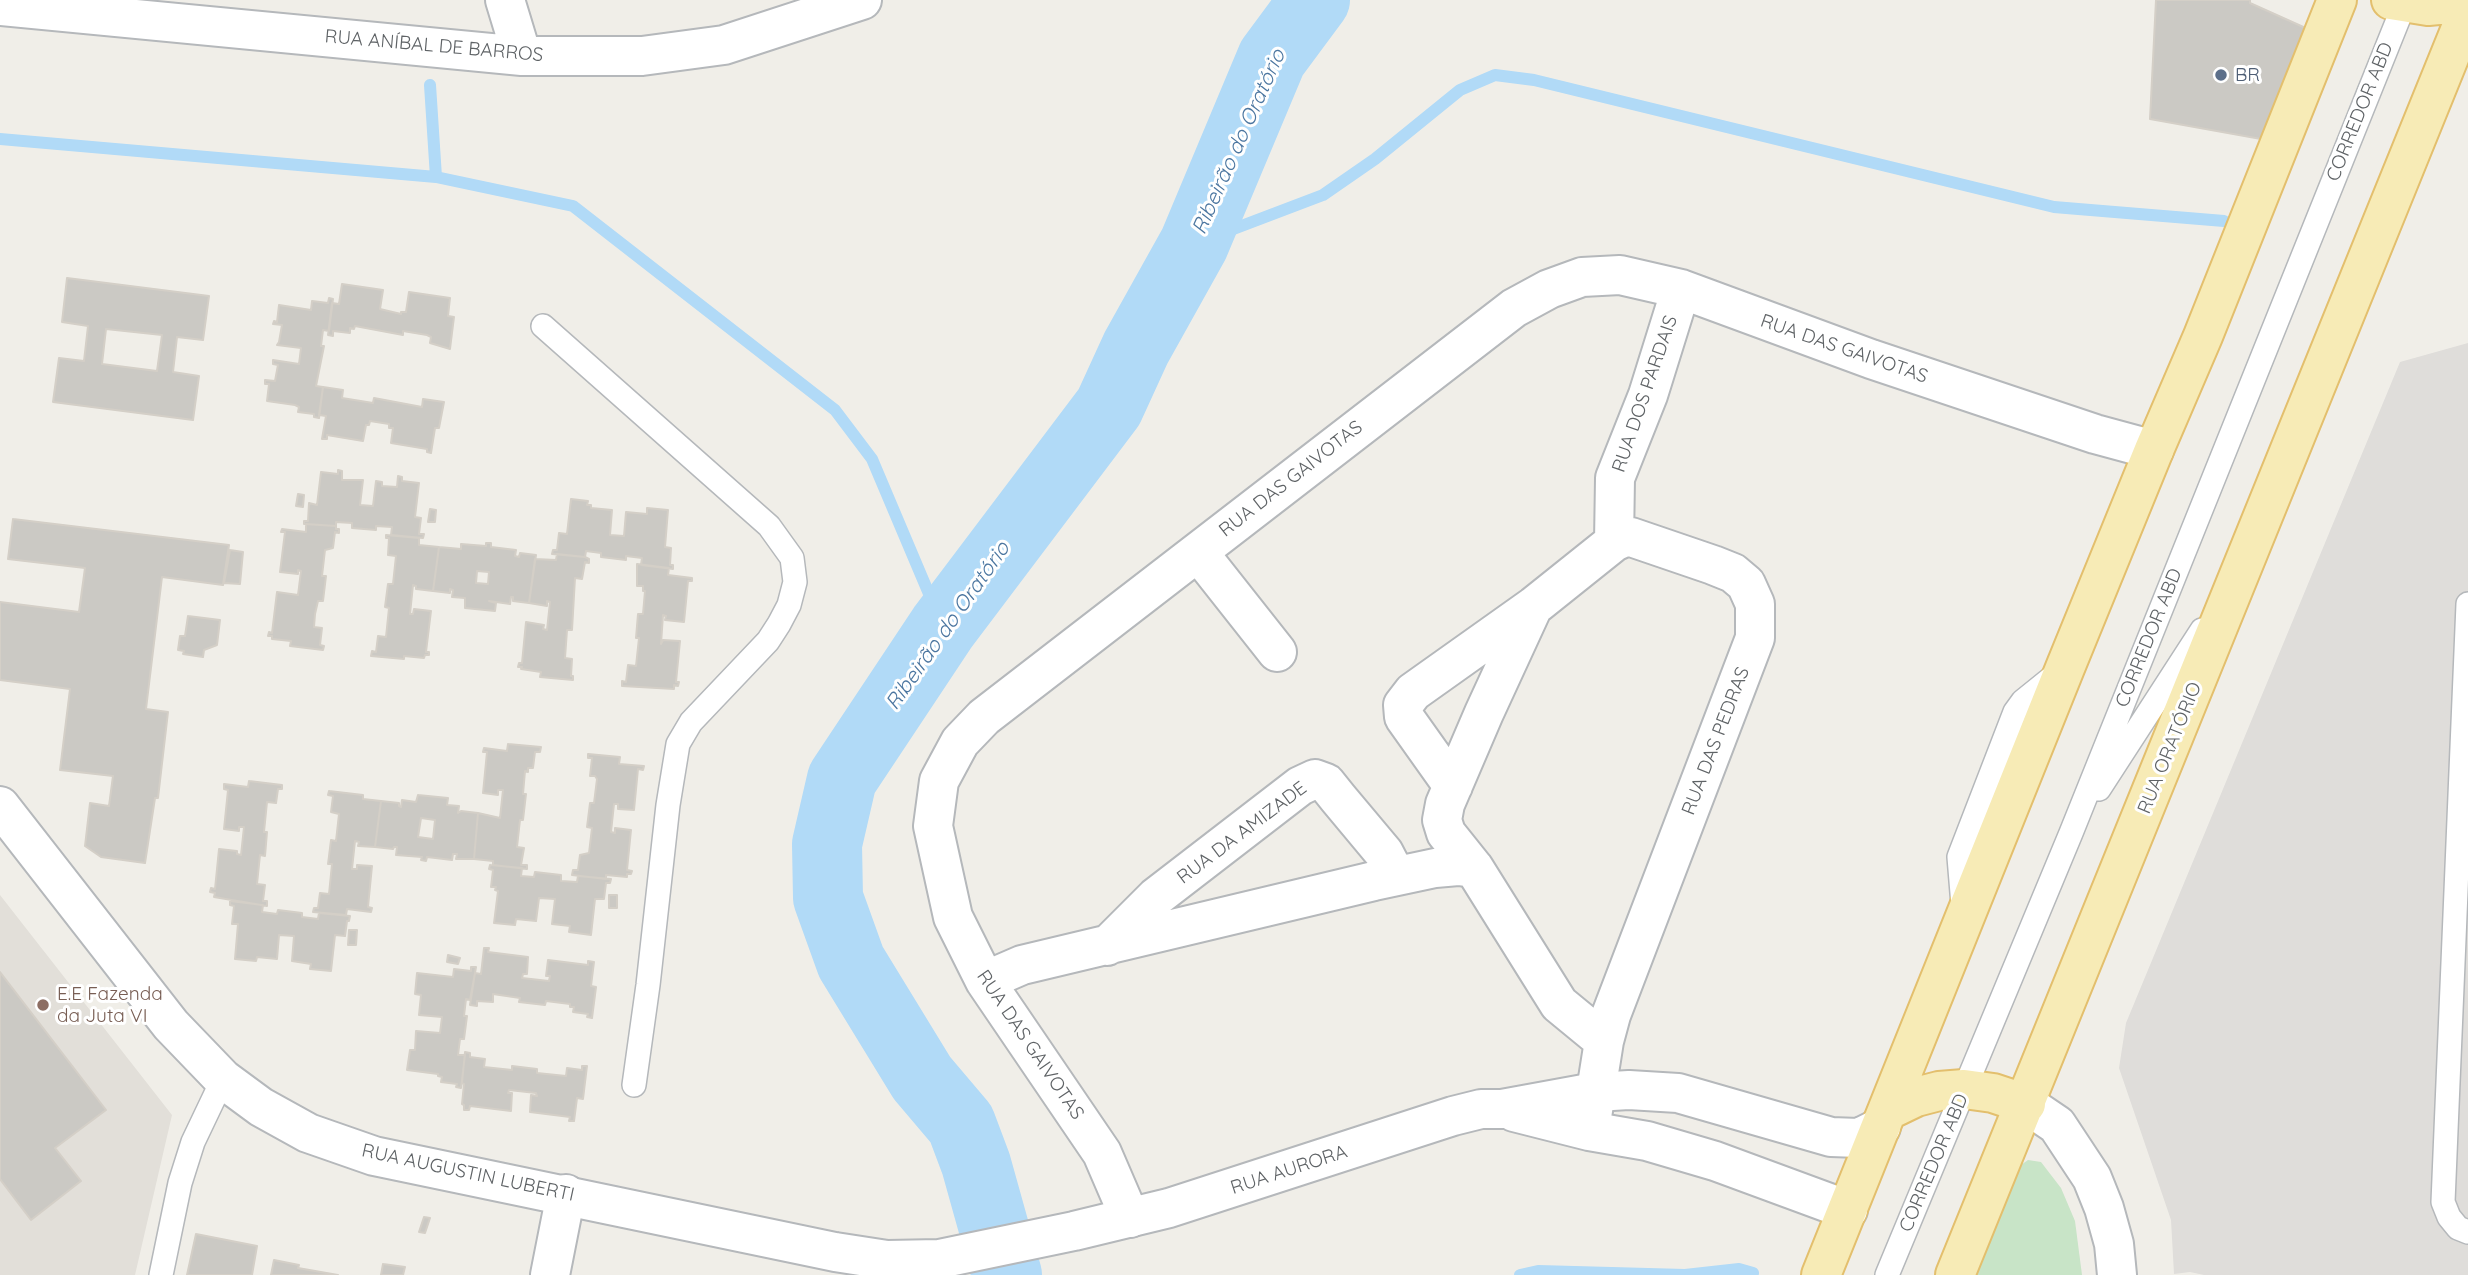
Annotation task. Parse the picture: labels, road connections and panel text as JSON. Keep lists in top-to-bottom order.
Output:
{
  "streets": {
    "main road": ["RUA ORATÓRIO"],
    "street": [
      "RUA ANÍBAL DE BARROS",
      "RUA DAS GAIVOTAS",
      "RUA DOS PARDAIS",
      "RUA DAS PEDRAS",
      "RUA DA AMIZADE",
      "RUA AURORA",
      "RUA AUGUSTIN LUBERTI"
    ],
    "lane": ["CORREDOR ABD"]
  },
  "crossings": [
    ["RUA DAS GAIVOTAS", "RUA DOS PARDAIS"],
    ["RUA DAS GAIVOTAS", "RUA AURORA"],
    ["RUA DOS PARDAIS", "RUA DAS PEDRAS"],
    ["RUA DAS PEDRAS", "RUA AURORA"],
    ["RUA AURORA", "RUA AUGUSTIN LUBERTI"]
  ],
  "water": ["Ribeirão do Oratório"],
  "places": ["BR", "E.E Fazenda da Juta VI"]
}
